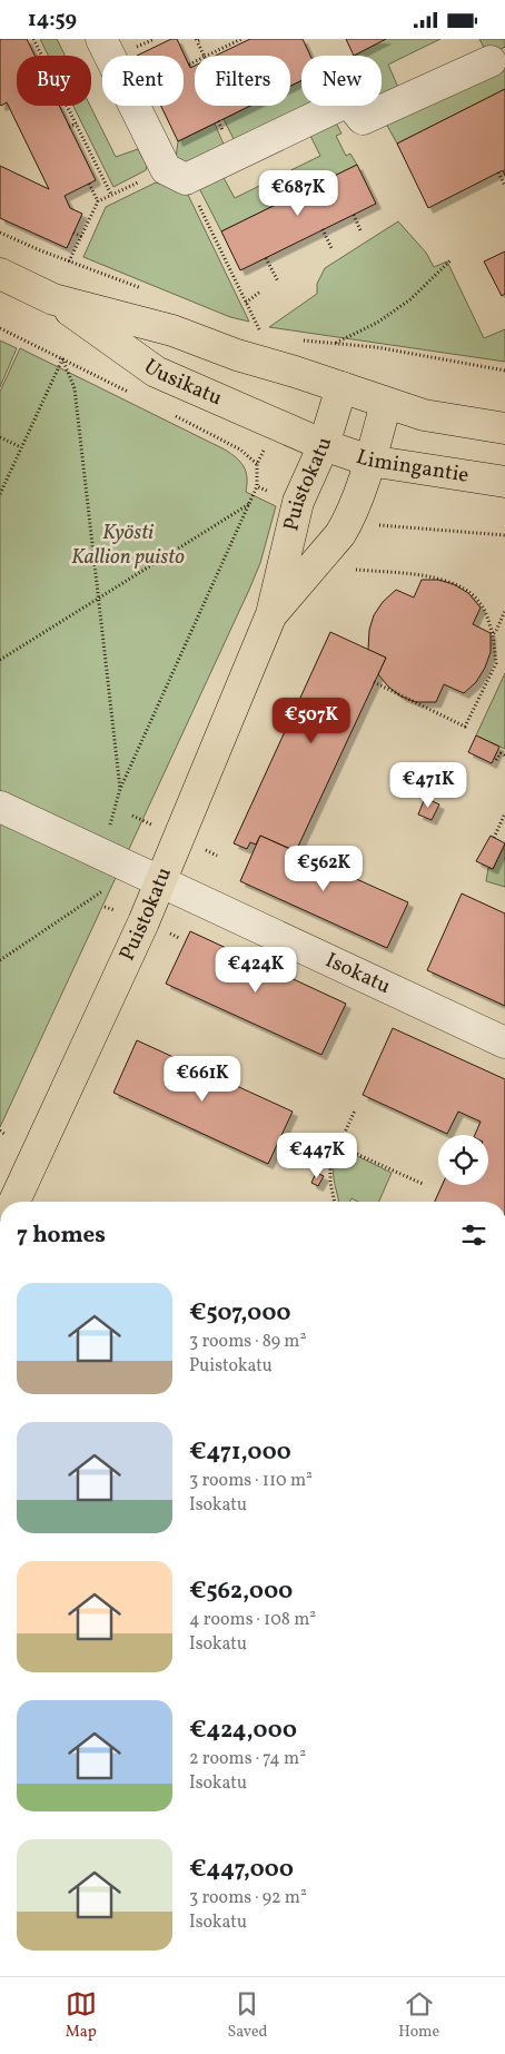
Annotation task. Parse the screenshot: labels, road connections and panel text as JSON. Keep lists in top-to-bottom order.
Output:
{
  "streets": {
    "main road": ["Uusikatu", "Limingantie", "Puistokatu"],
    "street": ["Isokatu"]
  },
  "crossings": [
    ["Uusikatu", "Limingantie"],
    ["Uusikatu", "Puistokatu"],
    ["Limingantie", "Puistokatu"],
    ["Puistokatu", "Isokatu"]
  ],
  "parks": ["Kyösti Kallion puisto"],
  "page": {
    "status": "14:59",
    "chip": [
      "Buy",
      "Rent",
      "Filters",
      "New"
    ],
    "price": [
      "€687K",
      "€507K",
      "€471K",
      "€562K",
      "€424K",
      "€661K",
      "€447K"
    ],
    "heading": "7 homes",
    "list": [
      {
        "name": "€507,000",
        "note": "3 rooms · 89 m² · Puistokatu"
      },
      {
        "name": "€471,000",
        "note": "3 rooms · 110 m² · Isokatu"
      },
      {
        "name": "€562,000",
        "note": "4 rooms · 108 m² · Isokatu"
      },
      {
        "name": "€424,000",
        "note": "2 rooms · 74 m² · Isokatu"
      },
      {
        "name": "€447,000",
        "note": "3 rooms · 92 m² · Isokatu"
      }
    ],
    "tabs": ["Map", "Saved", "Home"]
  }
}
